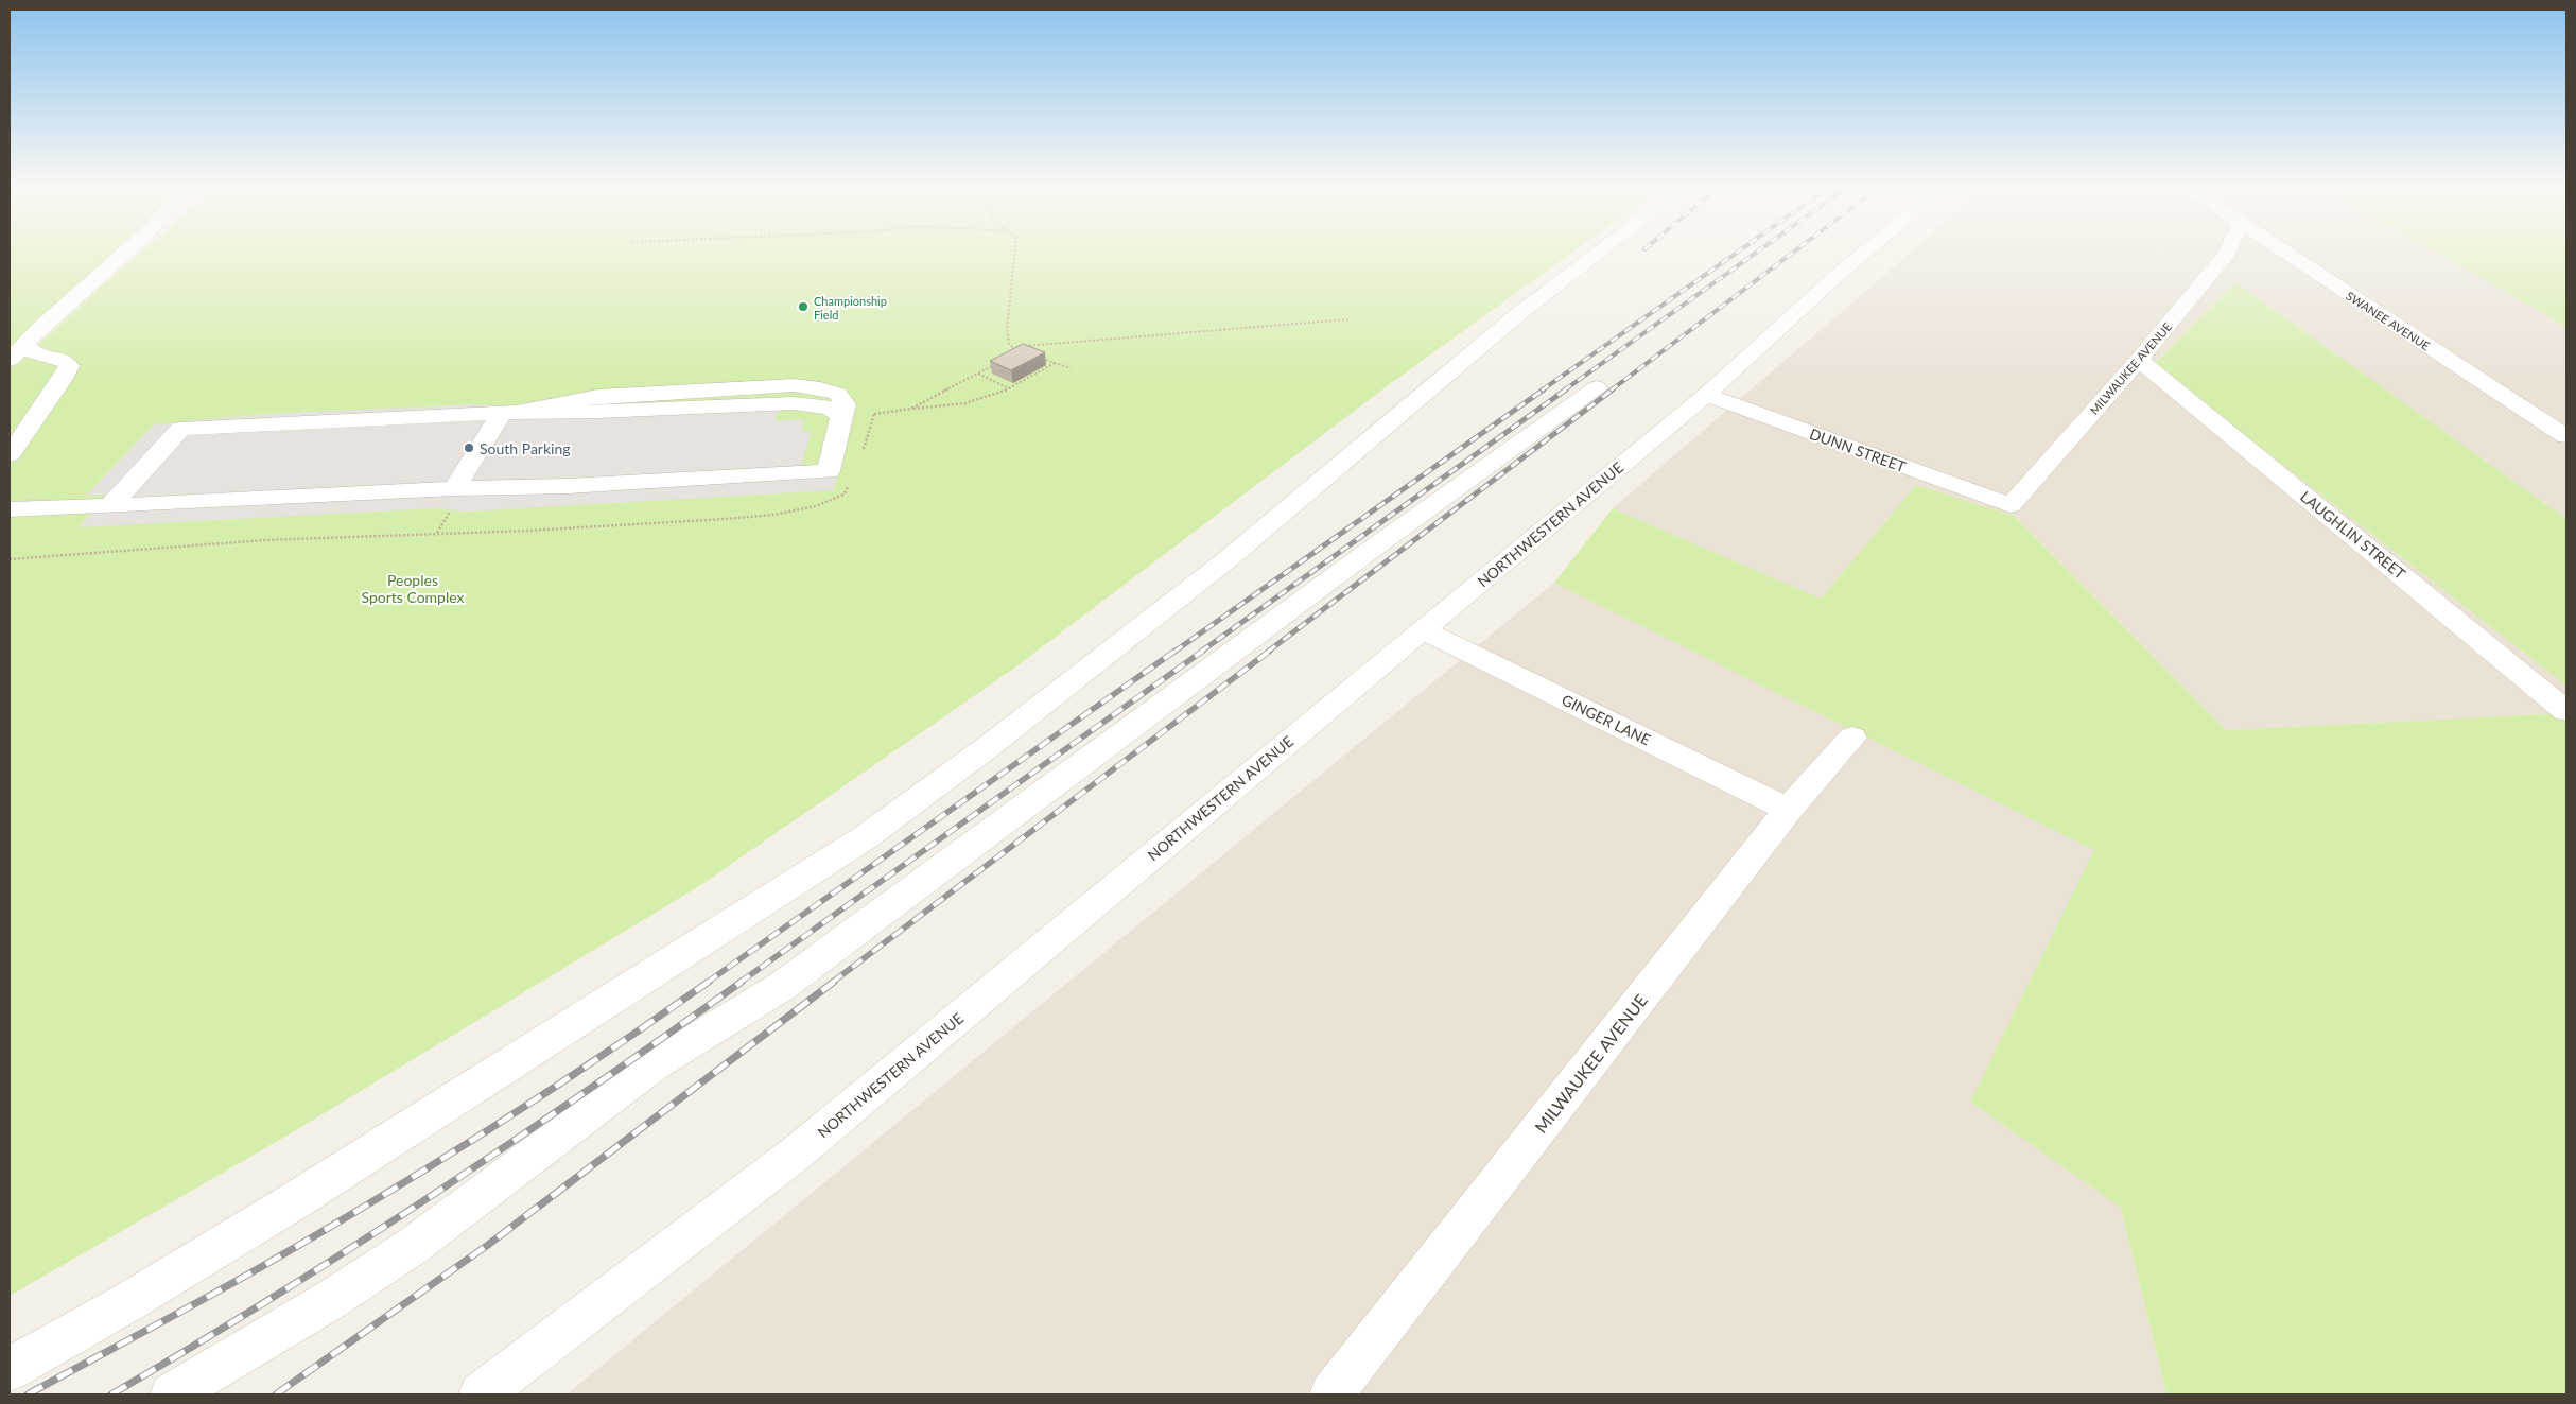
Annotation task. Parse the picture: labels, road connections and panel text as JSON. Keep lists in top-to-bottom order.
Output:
{
  "streets": {
    "street": [
      "SWANEE AVENUE",
      "MILWAUKEE AVENUE",
      "DUNN STREET",
      "NORTHWESTERN AVENUE",
      "LAUGHLIN STREET",
      "GINGER LANE"
    ]
  },
  "crossings": [
    ["MILWAUKEE AVENUE", "DUNN STREET"],
    ["MILWAUKEE AVENUE", "LAUGHLIN STREET"],
    ["MILWAUKEE AVENUE", "GINGER LANE"],
    ["DUNN STREET", "NORTHWESTERN AVENUE"],
    ["NORTHWESTERN AVENUE", "GINGER LANE"]
  ],
  "parks": ["Peoples Sports Complex"],
  "places": ["Championship Field", "South Parking"]
}
